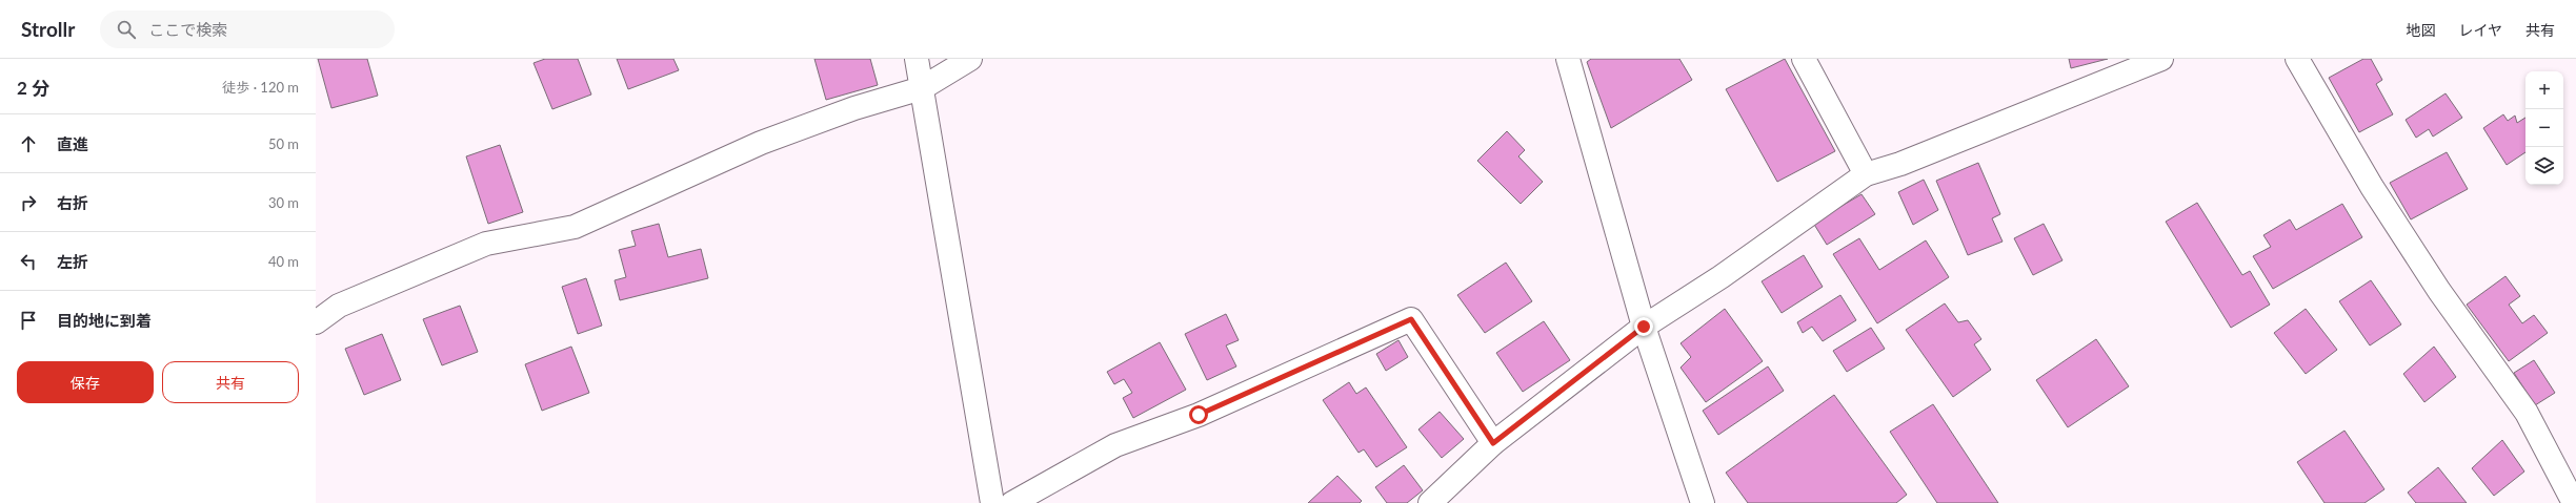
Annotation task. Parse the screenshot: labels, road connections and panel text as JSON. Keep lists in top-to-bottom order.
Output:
{
  "page": {
    "header": "Strollr",
    "search": "ここで検索",
    "nav": ["地図", "レイヤ", "共有"],
    "heading": ["2 分", "徒歩 · 120 m"],
    "map_buttons": ["+", "−"],
    "list": [
      ["直進", "50 m"],
      ["右折", "30 m"],
      ["左折", "40 m"],
      "目的地に到着"
    ],
    "buttons": ["保存", "共有"]
  }
}
